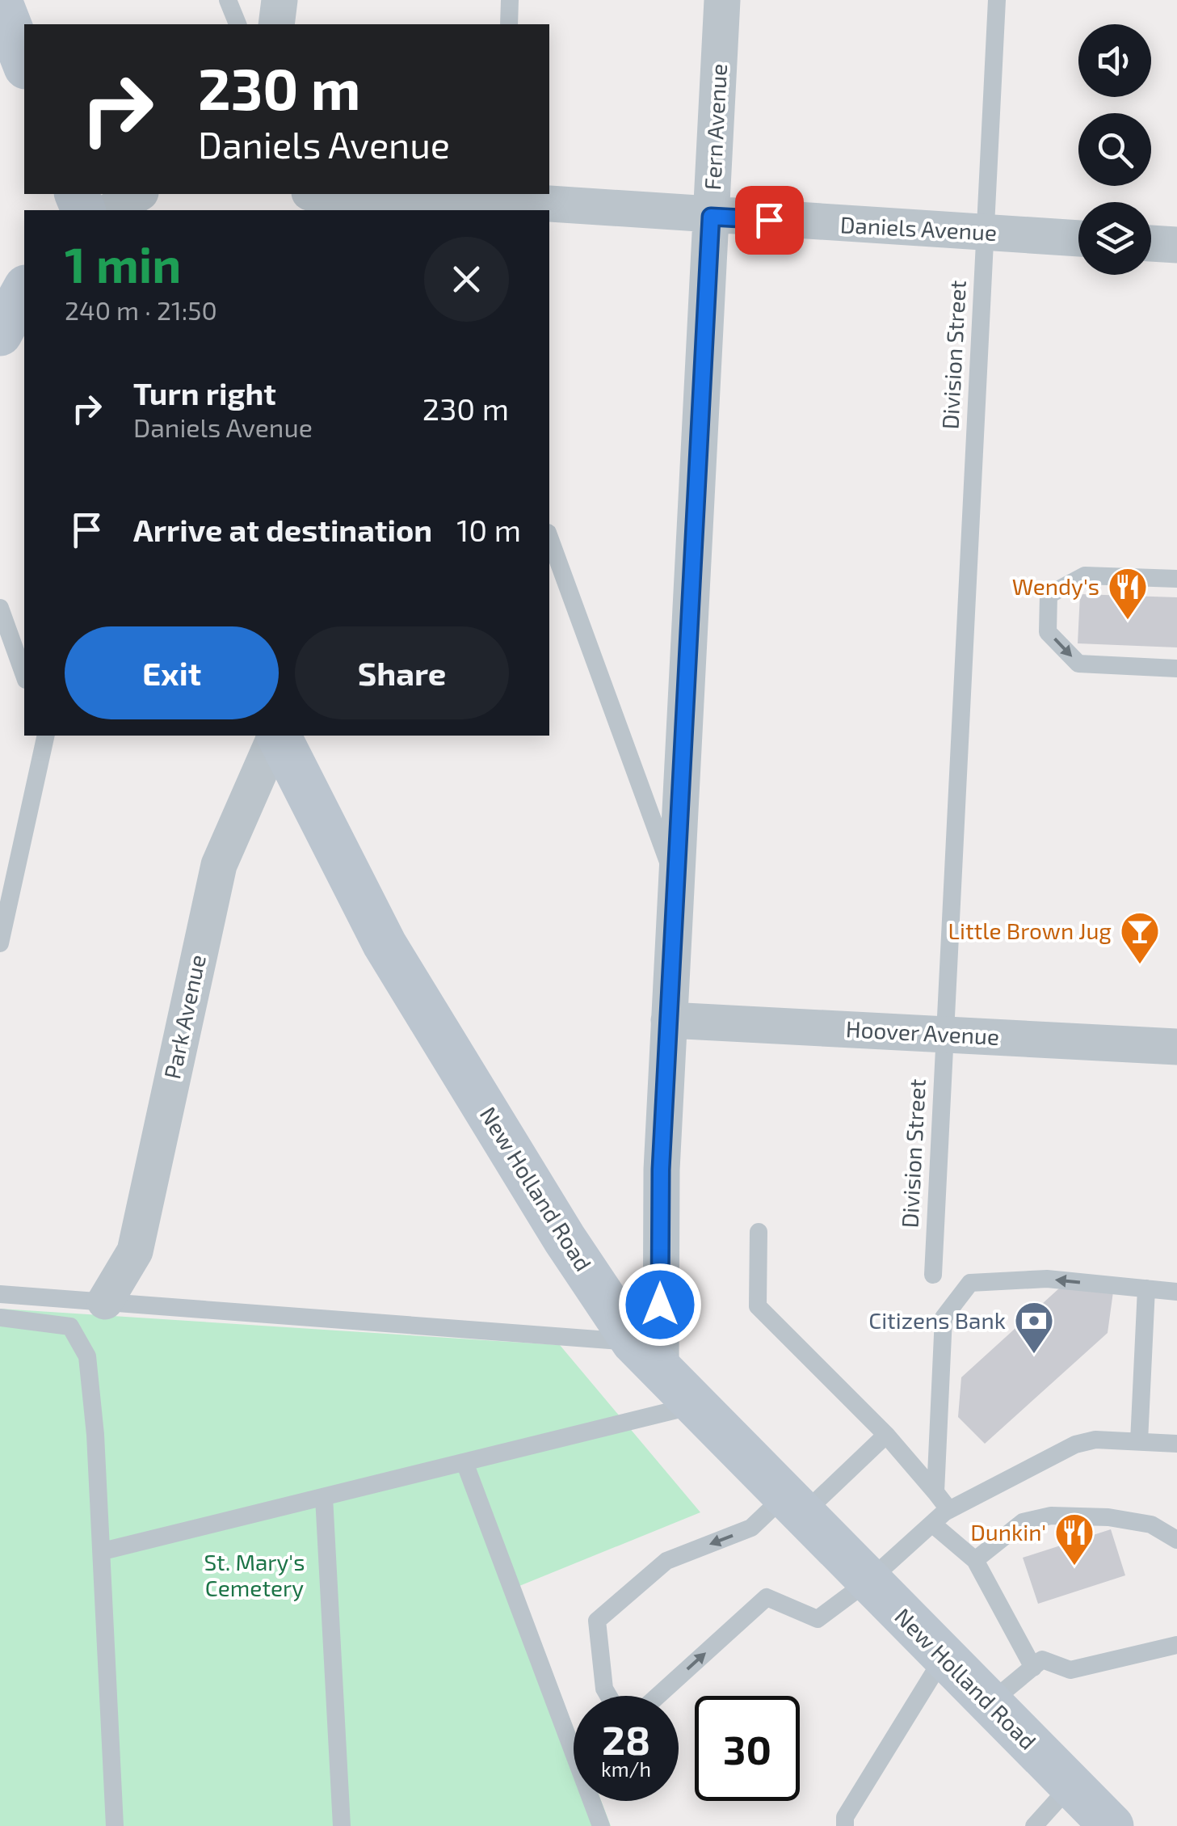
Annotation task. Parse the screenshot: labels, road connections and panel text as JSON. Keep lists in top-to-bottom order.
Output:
{
  "streets": {
    "main road": ["New Holland Road"],
    "street": [
      "Fern Avenue",
      "Daniels Avenue",
      "Park Avenue",
      "Hoover Avenue"
    ],
    "lane": ["Division Street"]
  },
  "crossings": [
    ["Fern Avenue", "Daniels Avenue"],
    ["Fern Avenue", "Hoover Avenue"],
    ["Fern Avenue", "New Holland Road"],
    ["Daniels Avenue", "Division Street"],
    ["Division Street", "Hoover Avenue"]
  ],
  "parks": ["St. Mary's Cemetery"],
  "places": {
    "restaurant": ["Wendy's", "Dunkin'"],
    "bar": ["Little Brown Jug"],
    "bank": ["Citizens Bank"]
  },
  "page": {
    "turn": ["230 m", "Daniels Avenue"],
    "heading": ["1 min", "240 m · 21:50"],
    "list": [
      {
        "name": "Turn right",
        "note": "Daniels Avenue",
        "value": "230 m"
      },
      {
        "name": "Arrive at destination",
        "value": "10 m"
      }
    ],
    "buttons": ["Exit", "Share"],
    "speed": "28 km/h",
    "limit": "30"
  }
}
